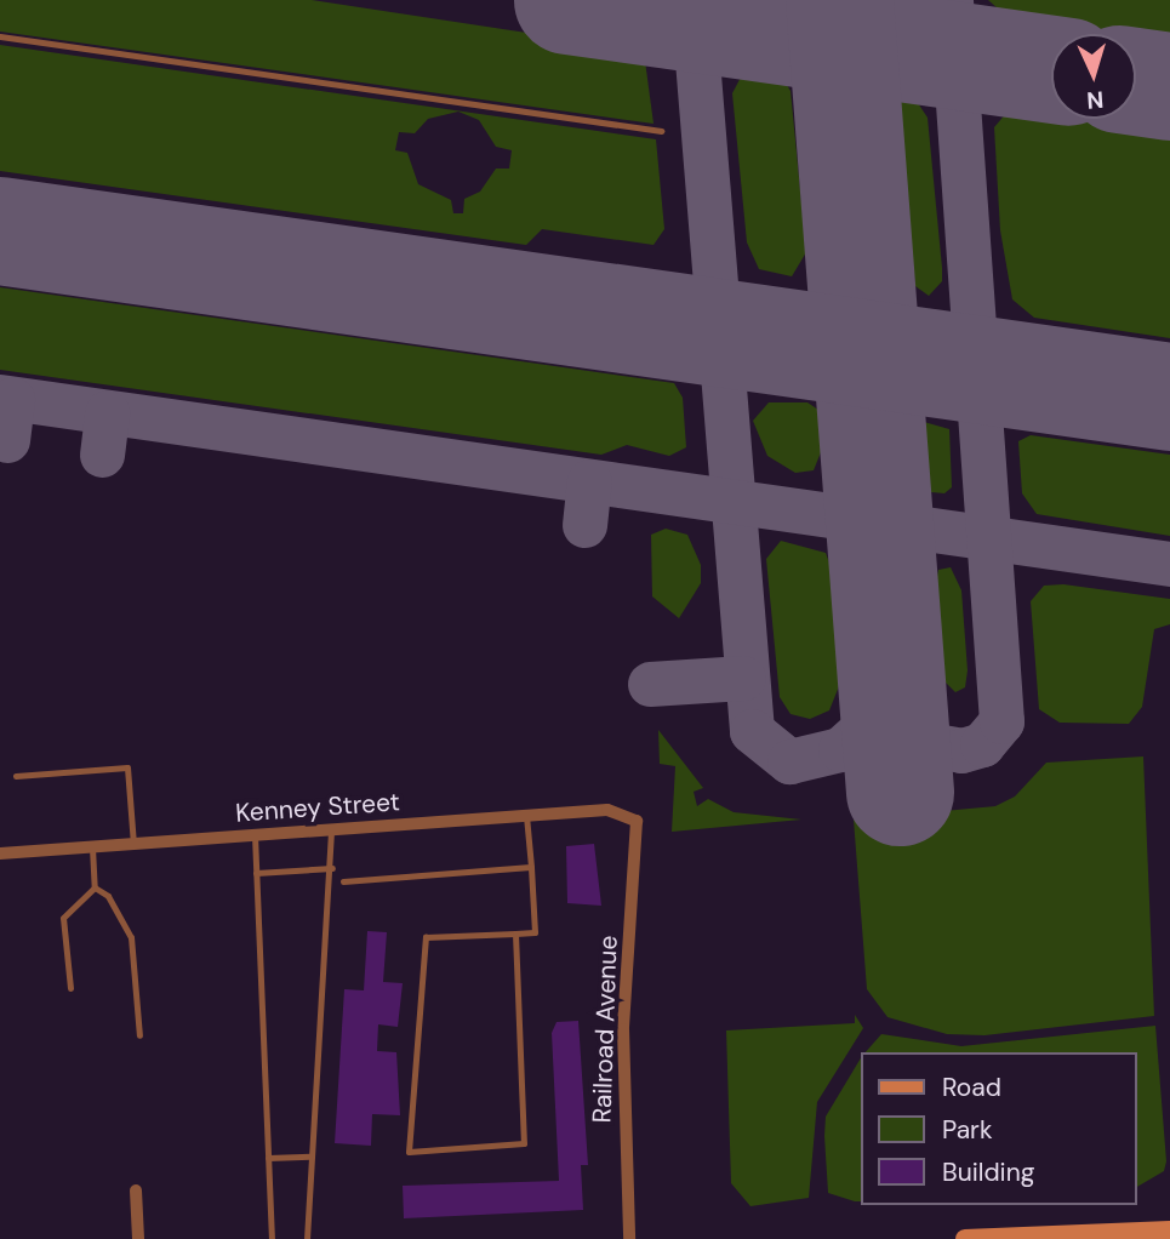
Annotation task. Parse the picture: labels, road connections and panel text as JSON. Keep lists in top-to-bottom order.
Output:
{
  "streets": {
    "street": ["Kenney Street", "Railroad Avenue"]
  },
  "crossings": [
    ["Kenney Street", "Railroad Avenue"]
  ],
  "legend": ["Road", "Park", "Building"],
  "north": "bottom"
}
